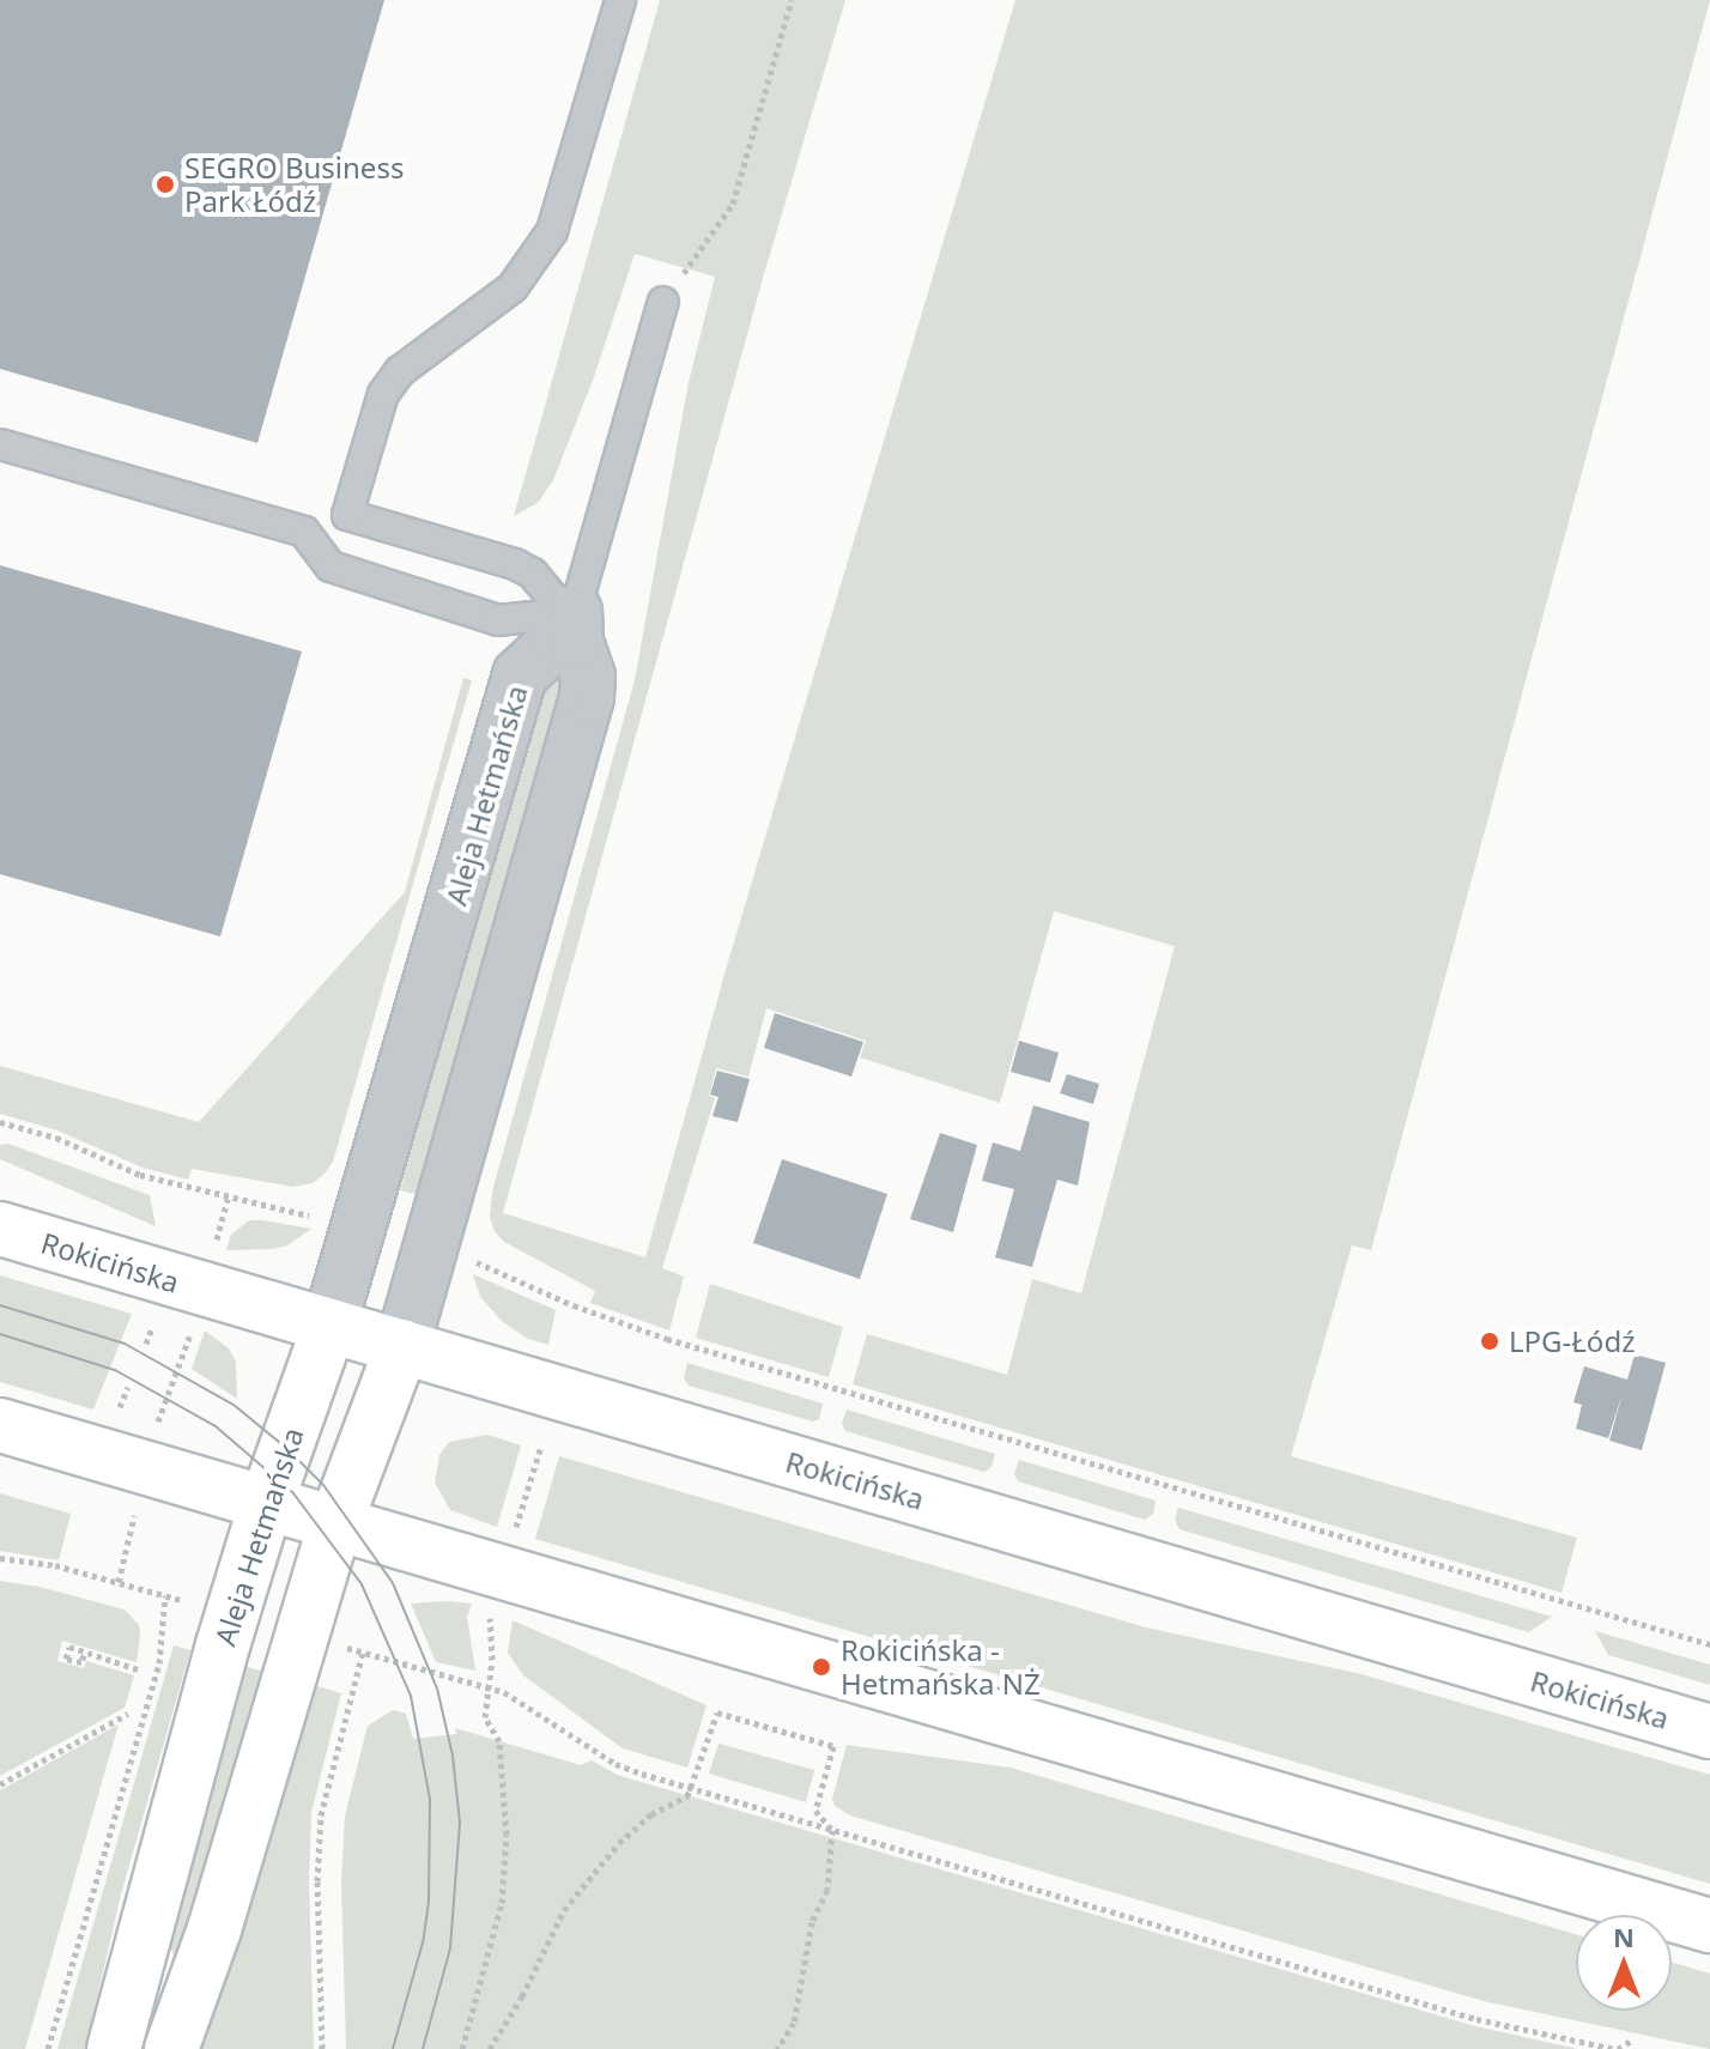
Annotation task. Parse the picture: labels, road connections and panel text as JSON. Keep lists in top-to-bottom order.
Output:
{
  "streets": {
    "main road": ["Aleja Hetmańska", "Rokicińska"]
  },
  "crossings": [
    ["Aleja Hetmańska", "Rokicińska"]
  ],
  "places": ["SEGRO Business Park Łódź", "LPG-Łódź", "Rokicińska - Hetmańska NŻ"],
  "north": "top"
}
